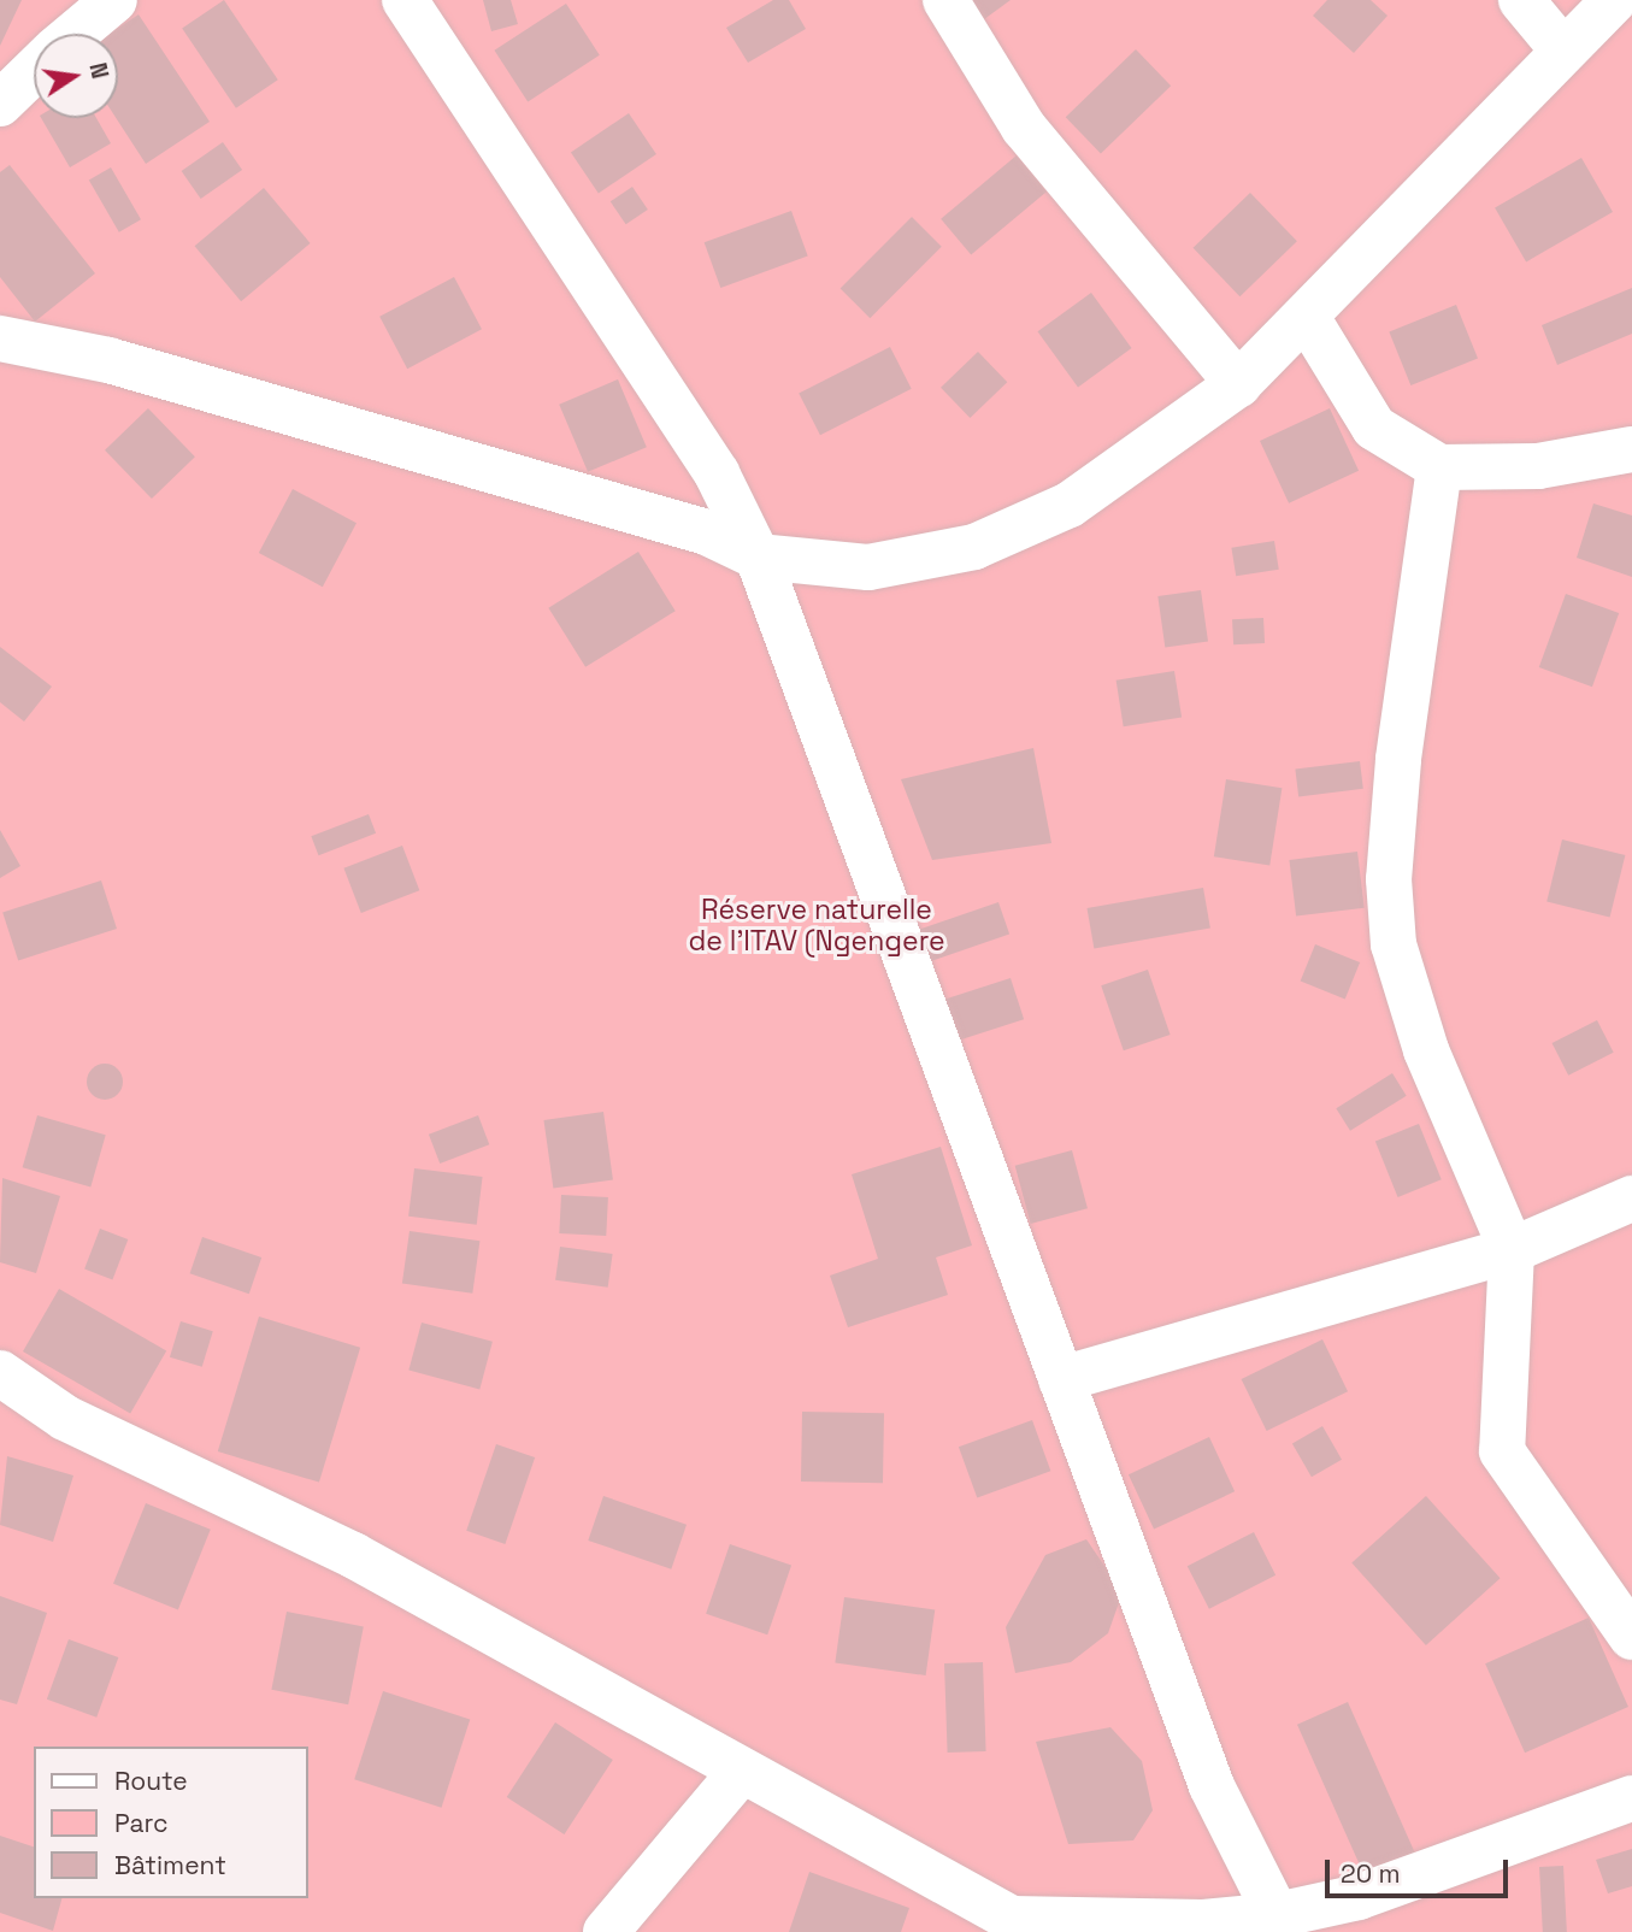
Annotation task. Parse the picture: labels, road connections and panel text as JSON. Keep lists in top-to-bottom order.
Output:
{
  "parks": ["Réserve naturelle de l'ITAV (Ngengere"],
  "legend": ["Route", "Parc", "Bâtiment"],
  "scale_bar": "20 m",
  "north": "right"
}
